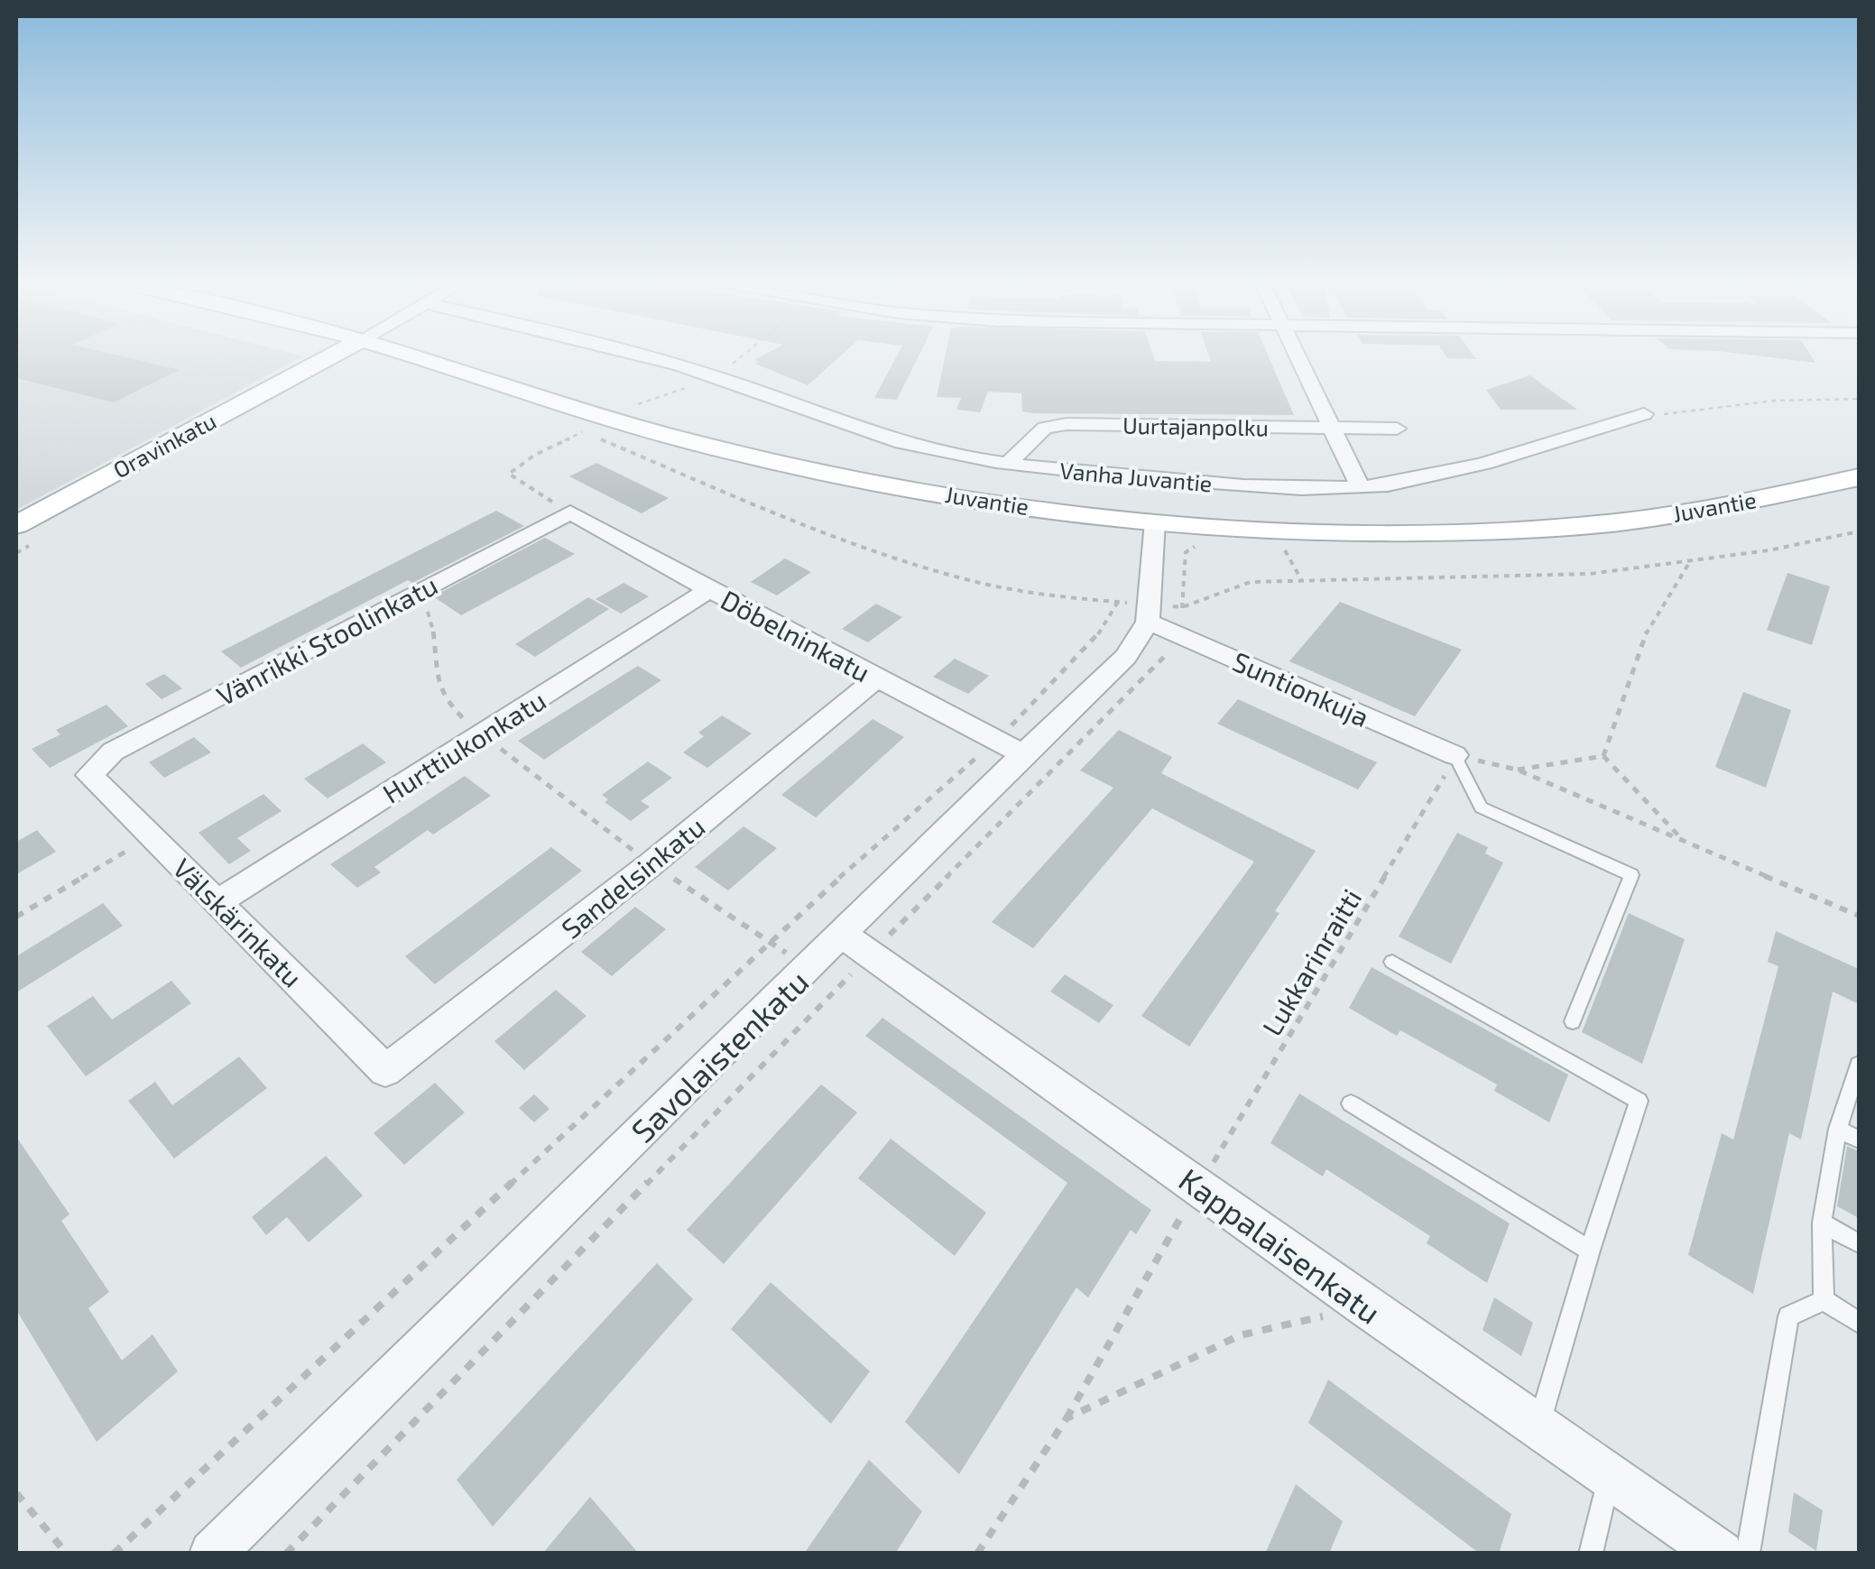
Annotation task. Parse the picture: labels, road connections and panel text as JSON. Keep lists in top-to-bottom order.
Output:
{
  "streets": {
    "main road": ["Oravinkatu", "Juvantie"],
    "street": [
      "Uurtajanpolku",
      "Vanha Juvantie",
      "Döbelninkatu",
      "Vänrikki Stoolinkatu",
      "Suntionkuja",
      "Hurttiukonkatu",
      "Sandelsinkatu",
      "Välskärinkatu",
      "Savolaistenkatu",
      "Kappalaisenkatu"
    ],
    "path": ["Lukkarinraitti"]
  },
  "crossings": [
    ["Uurtajanpolku", "Vanha Juvantie"],
    ["Juvantie", "Savolaistenkatu"],
    ["Döbelninkatu", "Vänrikki Stoolinkatu"],
    ["Döbelninkatu", "Hurttiukonkatu"],
    ["Döbelninkatu", "Sandelsinkatu"],
    ["Döbelninkatu", "Savolaistenkatu"],
    ["Vänrikki Stoolinkatu", "Välskärinkatu"],
    ["Suntionkuja", "Lukkarinraitti"],
    ["Suntionkuja", "Savolaistenkatu"],
    ["Hurttiukonkatu", "Välskärinkatu"],
    ["Sandelsinkatu", "Välskärinkatu"],
    ["Lukkarinraitti", "Kappalaisenkatu"],
    ["Savolaistenkatu", "Kappalaisenkatu"]
  ]
}
